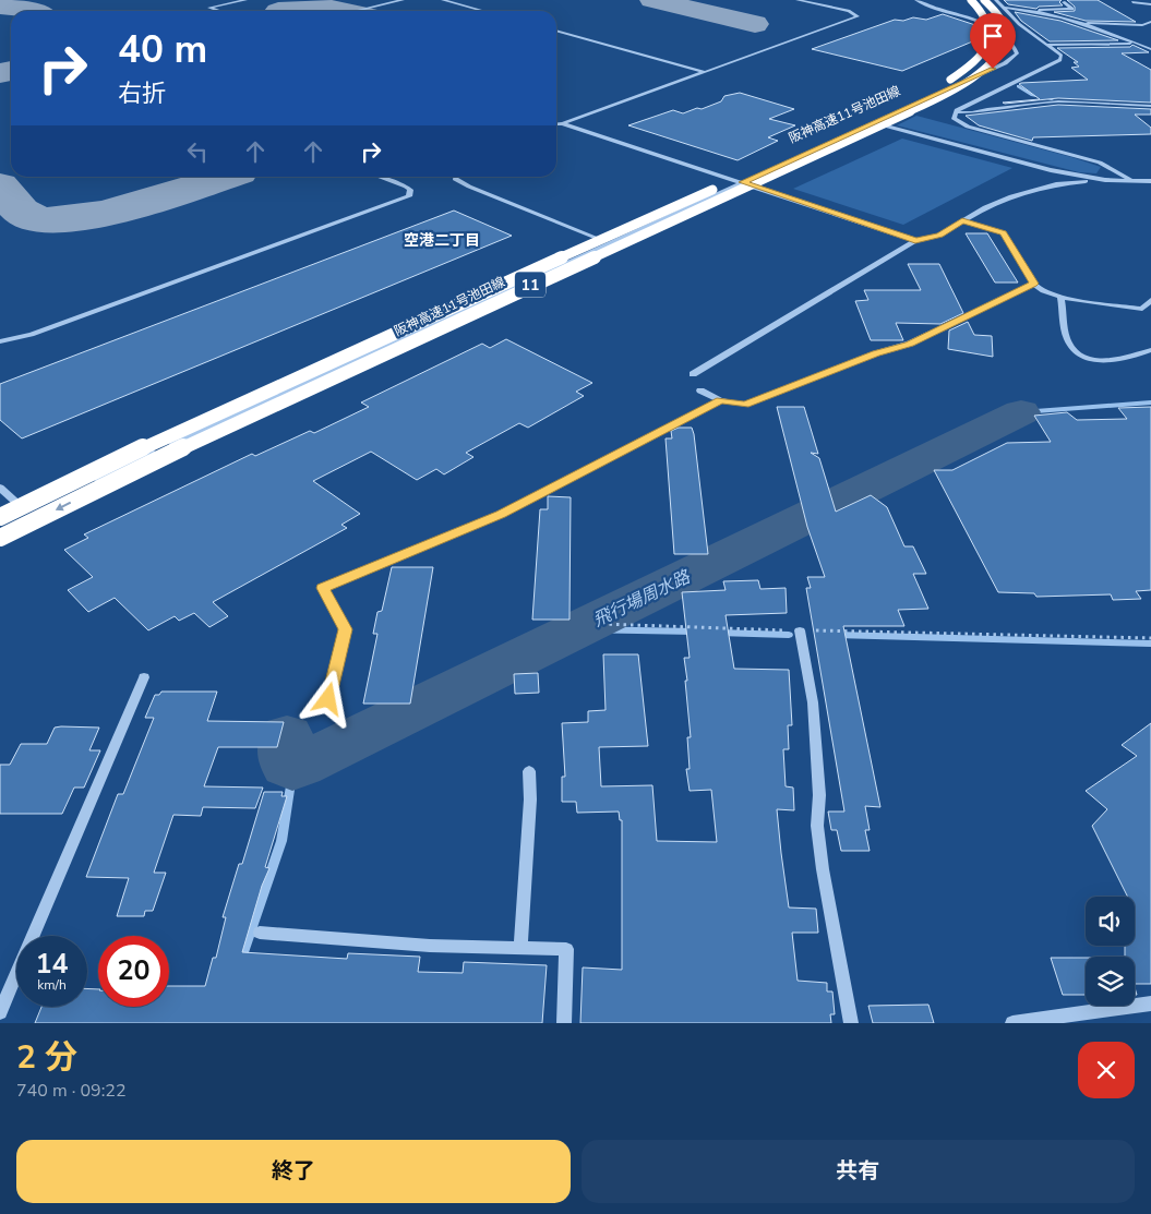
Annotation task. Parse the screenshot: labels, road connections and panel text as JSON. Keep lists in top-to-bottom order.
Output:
{
  "streets": {
    "highway": ["阪神高速11号池田線", "11"]
  },
  "districts": ["空港二丁目"],
  "water": ["飛行場周水路"],
  "page": {
    "turn": ["40 m", "右折"],
    "speed": "14 km/h",
    "limit": "20",
    "heading": ["2 分", "740 m · 09:22"],
    "buttons": ["終了", "共有"]
  }
}
